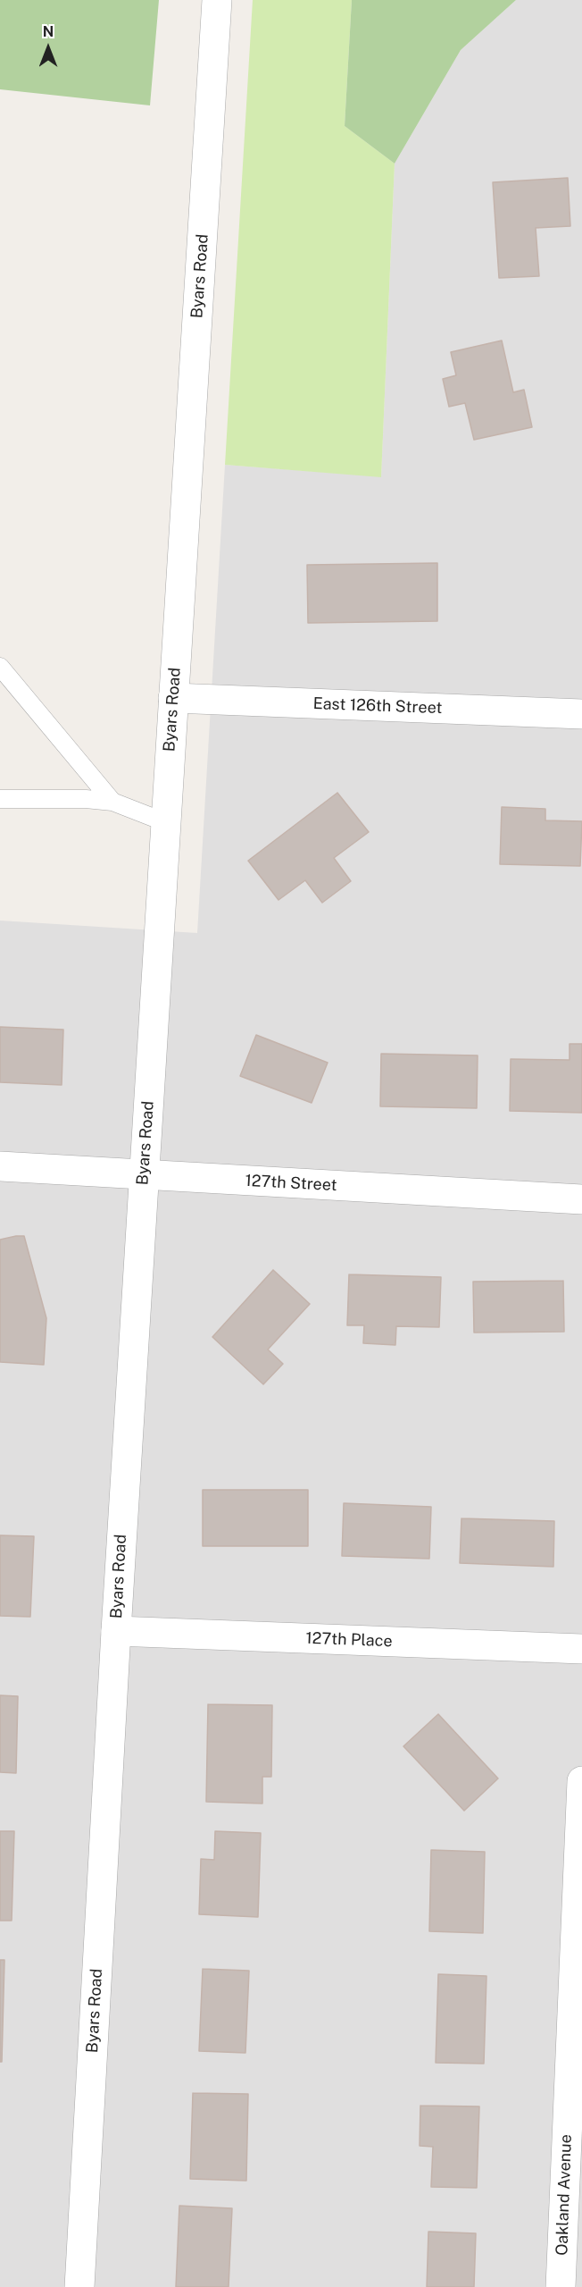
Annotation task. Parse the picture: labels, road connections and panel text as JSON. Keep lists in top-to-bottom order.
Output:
{
  "streets": {
    "street": [
      "Byars Road",
      "East 126th Street",
      "127th Street",
      "127th Place",
      "Oakland Avenue"
    ]
  },
  "crossings": [
    ["Byars Road", "East 126th Street"],
    ["Byars Road", "127th Street"],
    ["Byars Road", "127th Place"]
  ],
  "north": "top"
}
